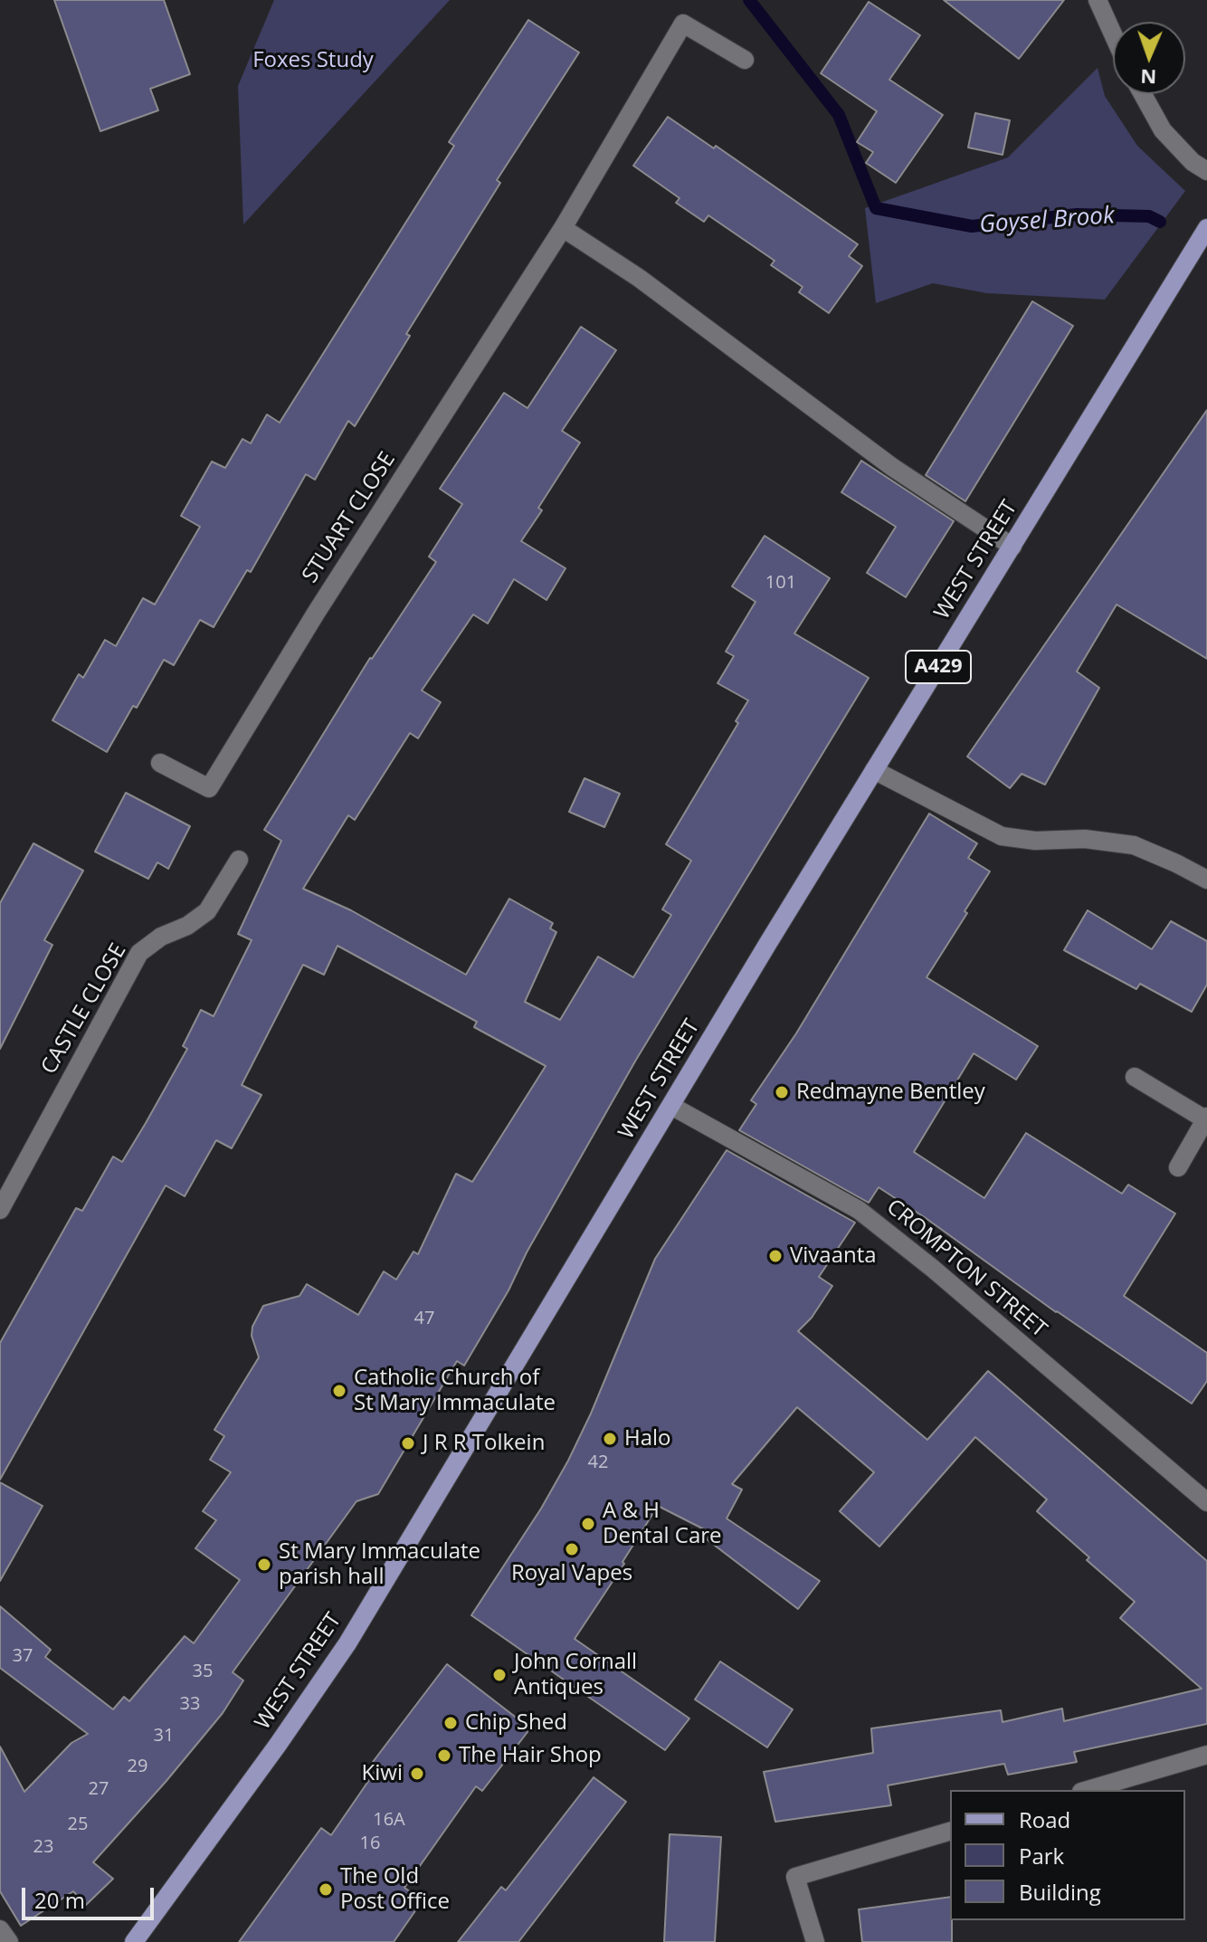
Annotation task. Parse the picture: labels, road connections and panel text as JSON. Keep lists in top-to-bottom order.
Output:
{
  "streets": {
    "main road": ["WEST STREET", "A429"],
    "street": ["STUART CLOSE", "CASTLE CLOSE", "CROMPTON STREET"]
  },
  "crossings": [
    ["WEST STREET", "CROMPTON STREET"]
  ],
  "water": ["Goysel Brook"],
  "parks": ["Foxes Study"],
  "places": [
    "Redmayne Bentley",
    "Vivaanta",
    "Catholic Church of St Mary Immaculate",
    "Halo",
    "J R R Tolkein",
    "A & H Dental Care",
    "Royal Vapes",
    "St Mary Immaculate parish hall",
    "John Cornall Antiques",
    "Chip Shed",
    "The Hair Shop",
    "Kiwi",
    "The Old Post Office"
  ],
  "house_numbers": [
    "101",
    "47",
    "42",
    "37",
    "35",
    "33",
    "31",
    "29",
    "27",
    "16A",
    "25",
    "16",
    "23"
  ],
  "legend": ["Road", "Park", "Building"],
  "scale_bar": "20 m",
  "north": "bottom"
}
